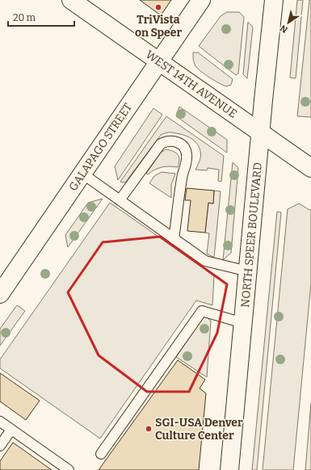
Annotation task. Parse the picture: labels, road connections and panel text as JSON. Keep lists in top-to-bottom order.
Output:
{
  "streets": {
    "main road": ["WEST 14TH AVENUE", "GALAPAGO STREET", "NORTH SPEER BOULEVARD"]
  },
  "crossings": [
    ["WEST 14TH AVENUE", "GALAPAGO STREET"],
    ["WEST 14TH AVENUE", "NORTH SPEER BOULEVARD"]
  ],
  "places": ["TriVista on Speer", "SGI-USA Denver Culture Center"],
  "scale_bar": "20 m",
  "north": "bottom left"
}
